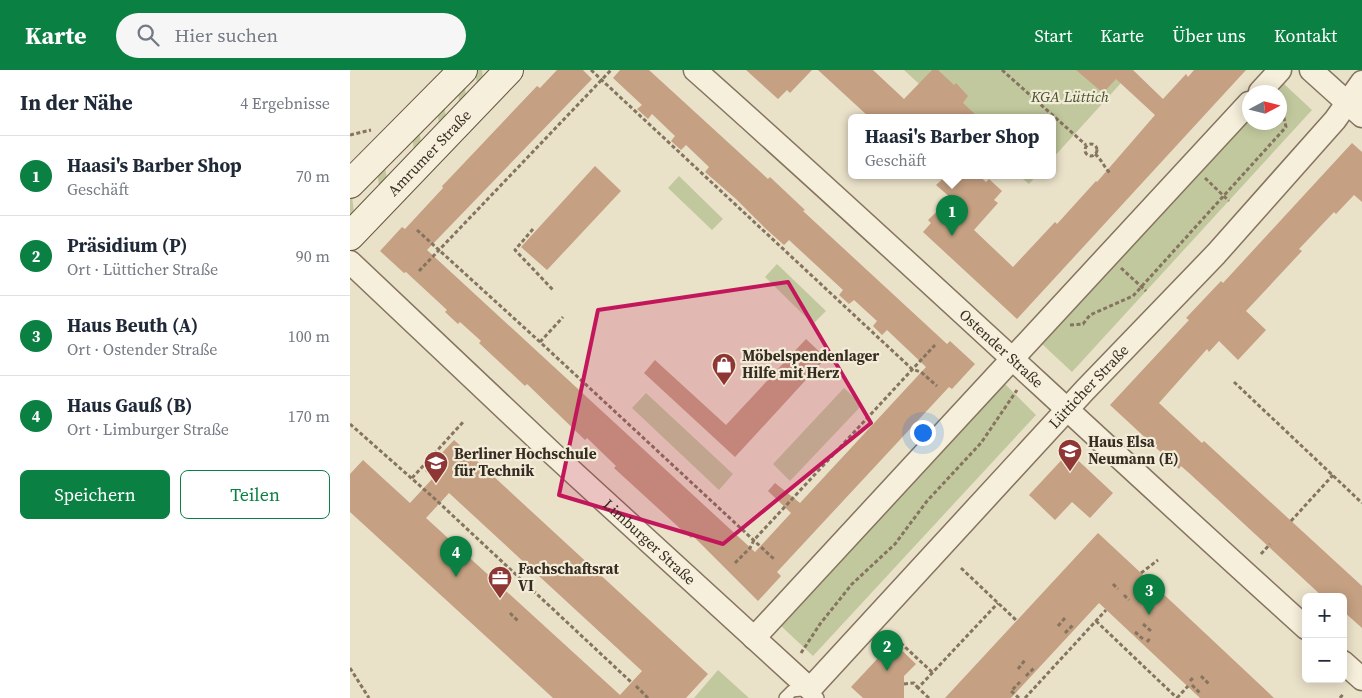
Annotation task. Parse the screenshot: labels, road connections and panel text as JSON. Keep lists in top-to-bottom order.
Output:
{
  "streets": {
    "main road": ["Amrumer Straße"],
    "street": ["Ostender Straße", "Lütticher Straße", "Limburger Straße"]
  },
  "crossings": [
    ["Ostender Straße", "Lütticher Straße"],
    ["Lütticher Straße", "Limburger Straße"]
  ],
  "parks": ["KGA Lüttich"],
  "places": {
    "shop": ["Möbelspendenlager Hilfe mit Herz"],
    "school or university": ["Haus Elsa Neumann (E)", "Berliner Hochschule für Technik"],
    "office": ["Fachschaftsrat VI"]
  },
  "north": "right",
  "page": {
    "header": "Karte",
    "search": "Hier suchen",
    "nav": [
      "Start",
      "Karte",
      "Über uns",
      "Kontakt"
    ],
    "heading": ["In der Nähe", "4 Ergebnisse"],
    "popup": ["Haasi's Barber Shop", "Geschäft"],
    "list": [
      {
        "mark": "1",
        "name": "Haasi's Barber Shop",
        "note": "Geschäft",
        "value": "70 m"
      },
      {
        "mark": "2",
        "name": "Präsidium (P)",
        "note": "Ort · Lütticher Straße",
        "value": "90 m"
      },
      {
        "mark": "3",
        "name": "Haus Beuth (A)",
        "note": "Ort · Ostender Straße",
        "value": "100 m"
      },
      {
        "mark": "4",
        "name": "Haus Gauß (B)",
        "note": "Ort · Limburger Straße",
        "value": "170 m"
      }
    ],
    "pins": [
      "1",
      "4",
      "3",
      "2"
    ],
    "buttons": ["Speichern", "Teilen"],
    "map_buttons": ["+", "−"]
  }
}
